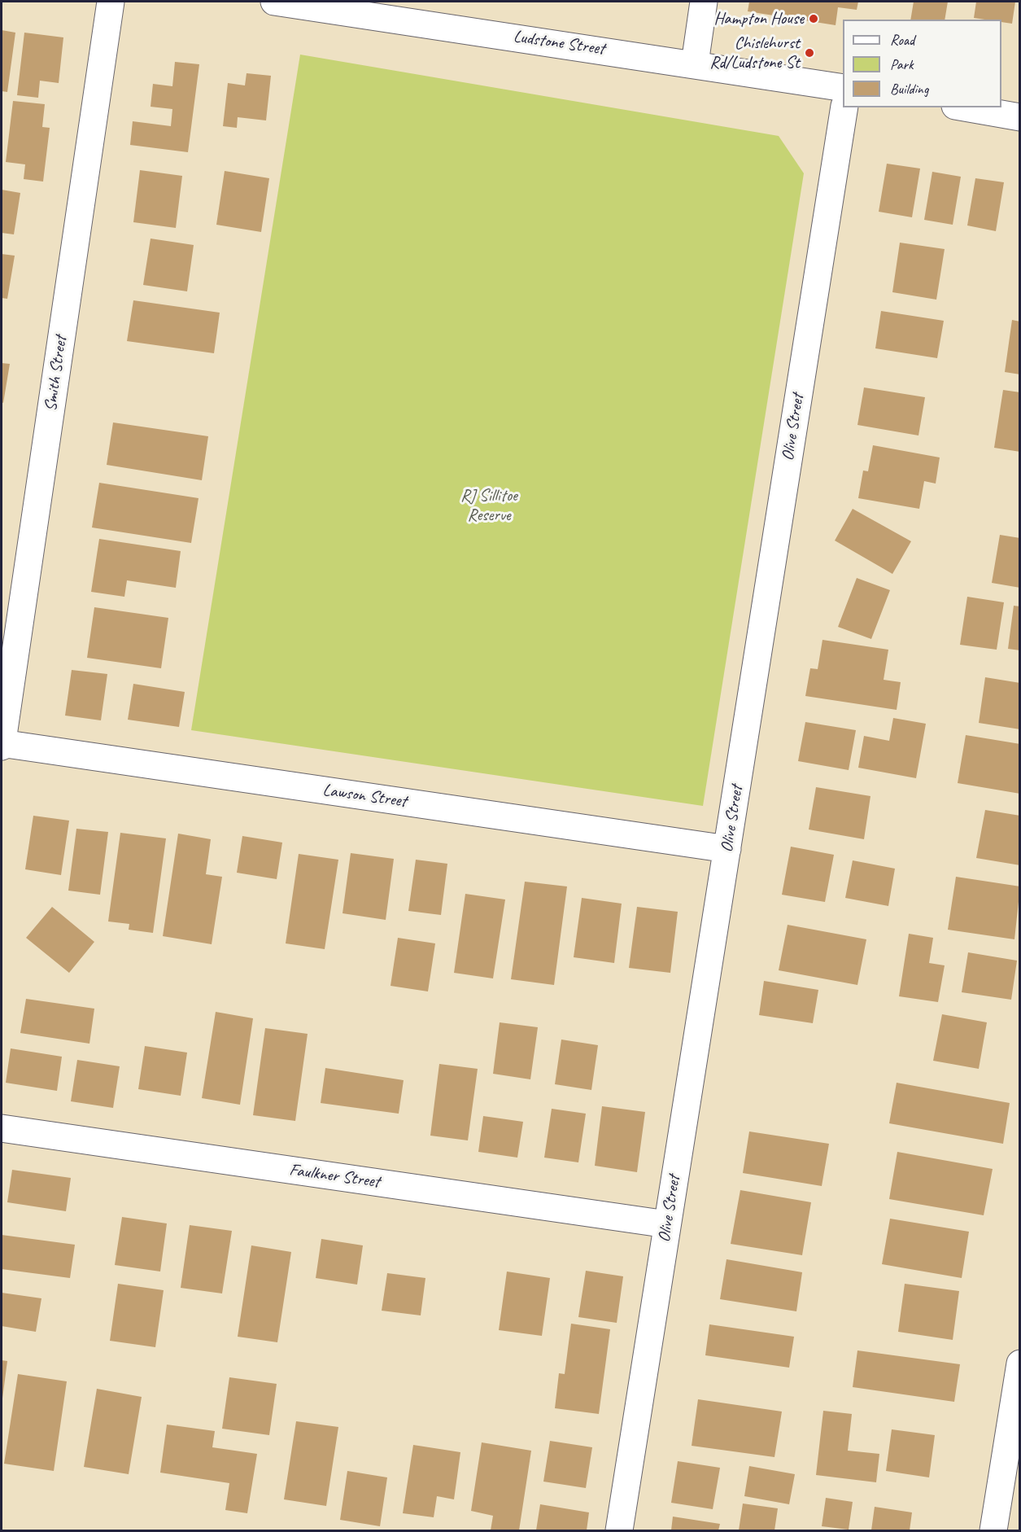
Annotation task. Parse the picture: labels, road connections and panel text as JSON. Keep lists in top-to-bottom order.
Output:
{
  "streets": {
    "street": [
      "Ludstone Street",
      "Smith Street",
      "Olive Street",
      "Lawson Street",
      "Faulkner Street"
    ]
  },
  "crossings": [
    ["Smith Street", "Lawson Street"],
    ["Olive Street", "Lawson Street"],
    ["Olive Street", "Faulkner Street"]
  ],
  "parks": ["RJ Sillitoe Reserve"],
  "places": ["Hampton House", "Chislehurst Rd/Ludstone St"],
  "legend": ["Road", "Park", "Building"]
}
